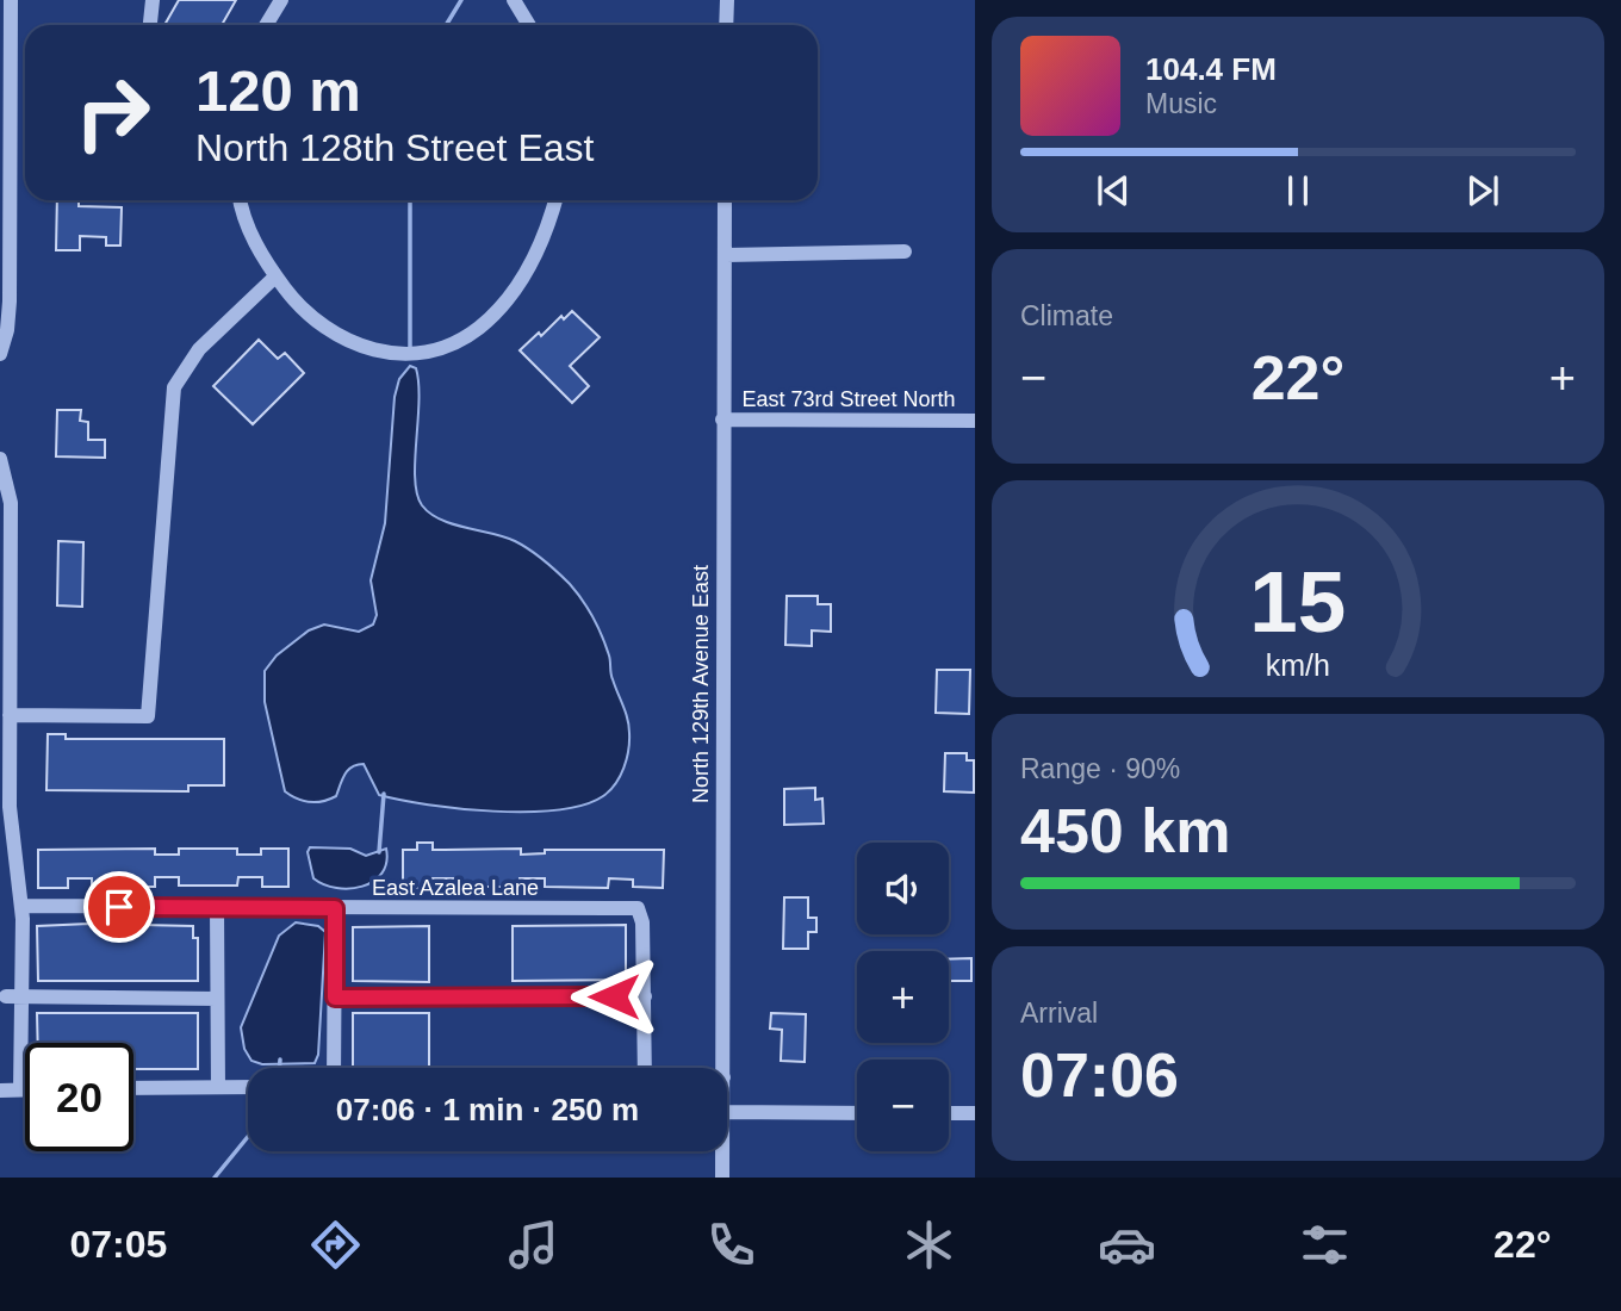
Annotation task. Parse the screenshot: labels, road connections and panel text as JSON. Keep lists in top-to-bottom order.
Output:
{
  "streets": {
    "street": ["East 73rd Street North", "North 129th Avenue East", "East Azalea Lane"]
  },
  "crossings": [
    ["East 73rd Street North", "North 129th Avenue East"]
  ],
  "page": {
    "turn": ["120 m", "North 128th Street East"],
    "song": ["104.4 FM", "Music"],
    "tile": [
      "Climate",
      ["Range · 90%", "450 km"],
      ["Arrival", "07:06"]
    ],
    "heat": ["−", "22°", "+"],
    "map_buttons": ["+", "−"],
    "limit": "20",
    "trip": "07:06 · 1 min · 250 m",
    "tabs": ["07:05", "22°"],
    "gauge": ["15", "km/h"]
  }
}
